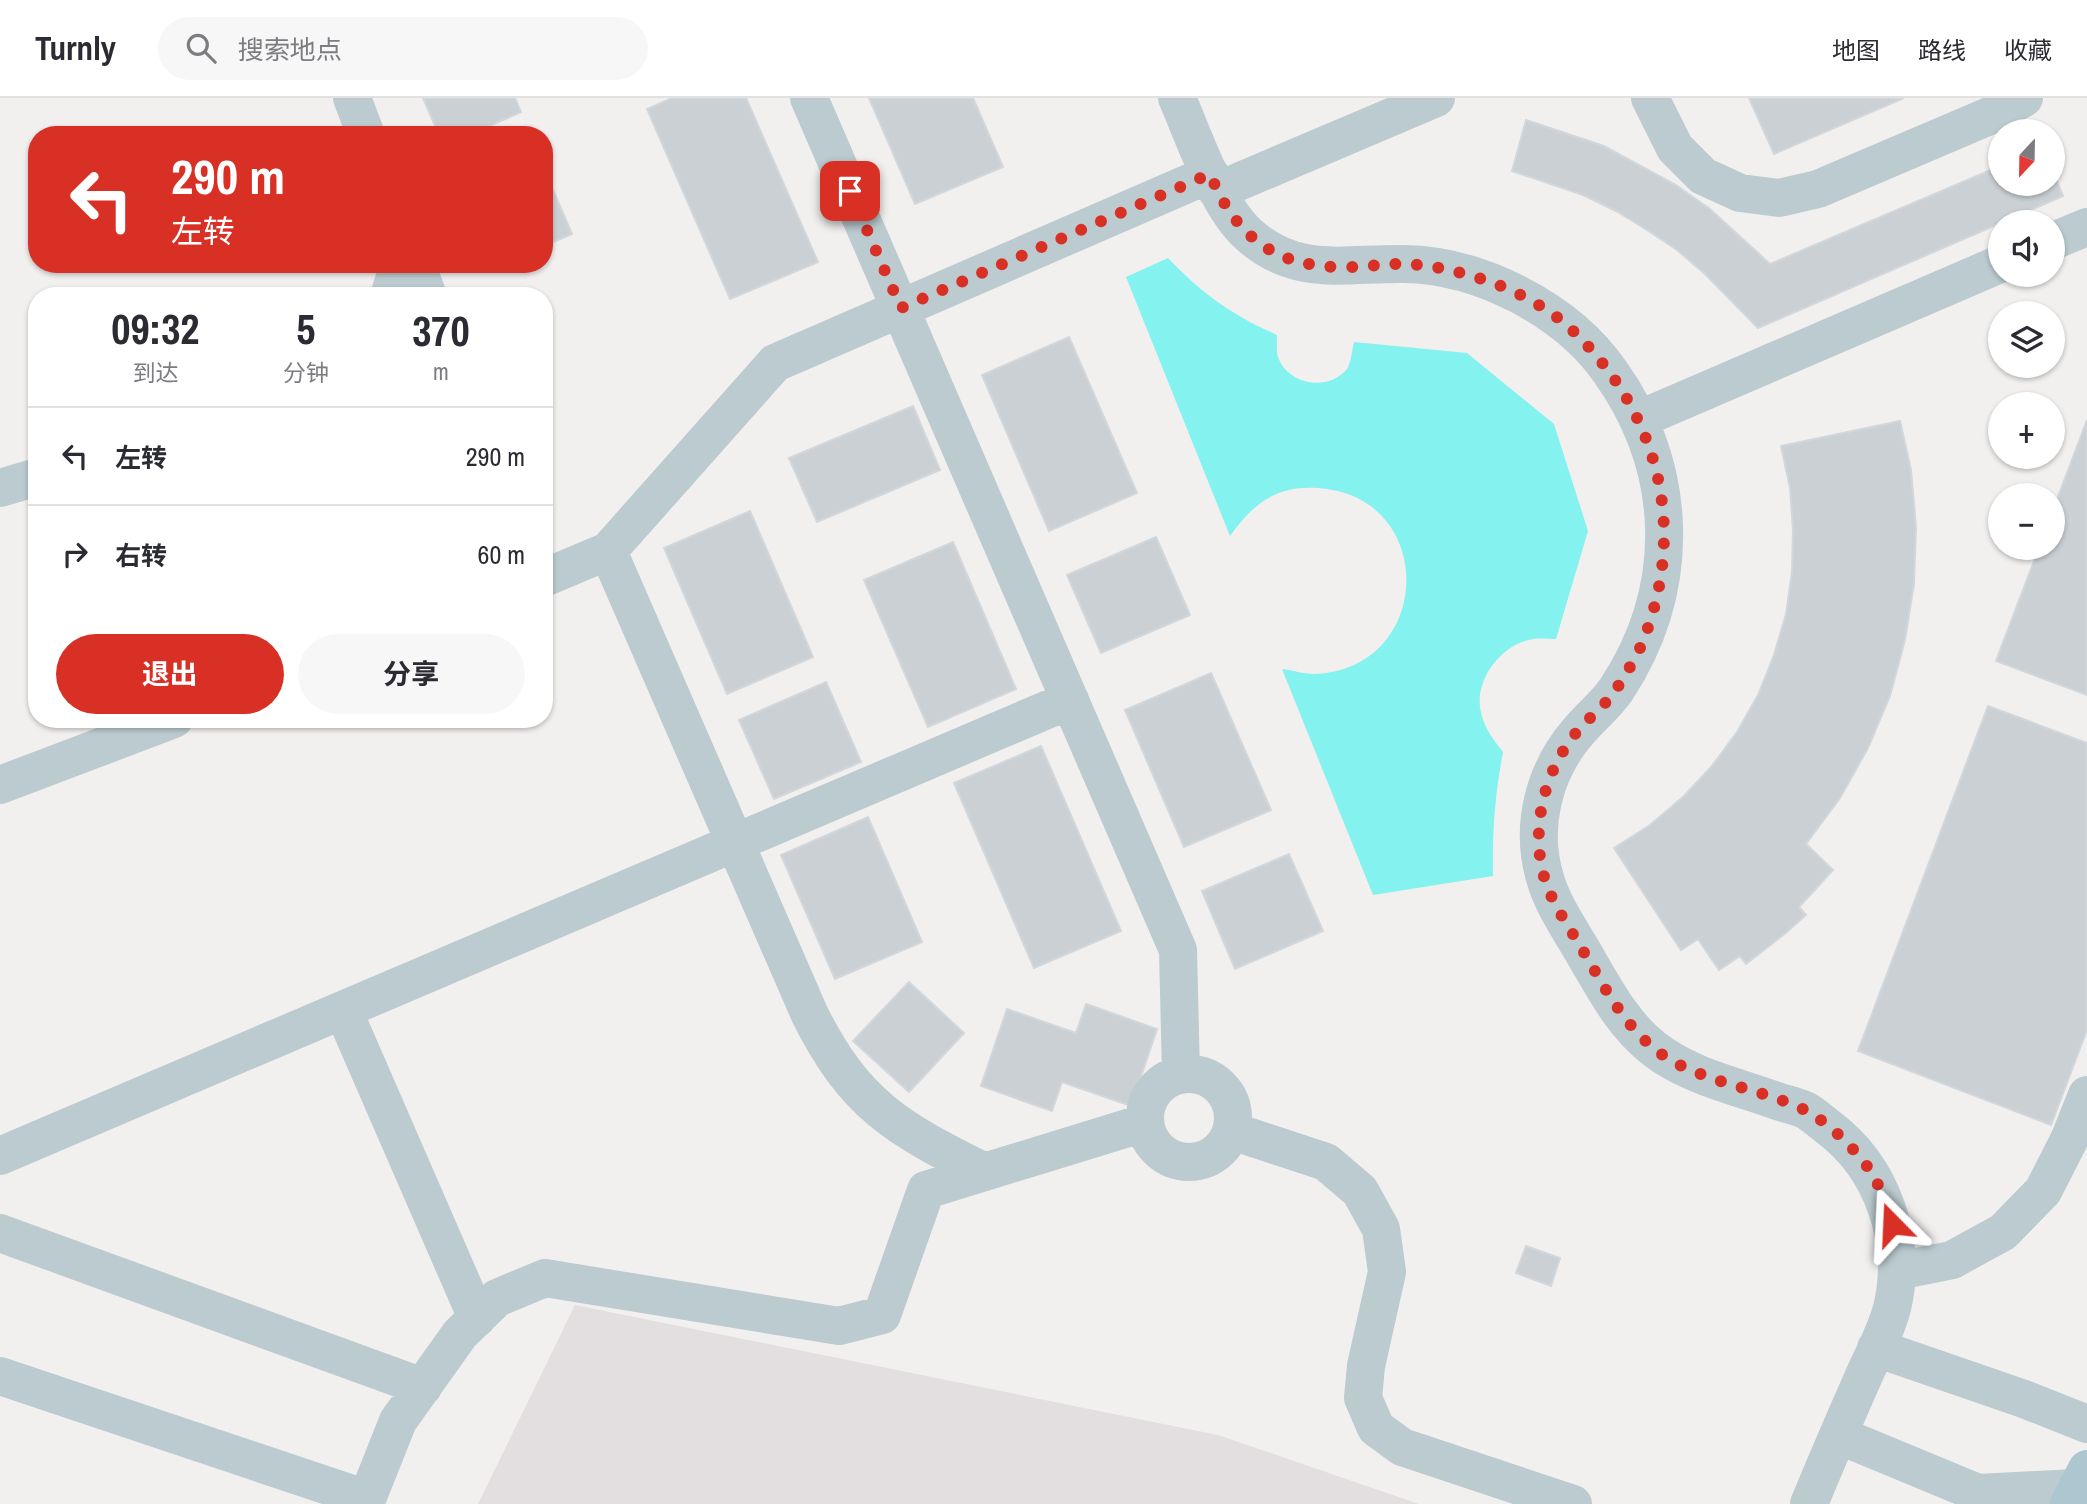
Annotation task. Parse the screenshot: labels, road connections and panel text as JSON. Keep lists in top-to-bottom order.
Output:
{
  "north": "bottom",
  "page": {
    "header": "Turnly",
    "search": "搜索地点",
    "nav": ["地图", "路线", "收藏"],
    "map_buttons": ["+", "−"],
    "turn": ["290 m", "左转"],
    "eta": [
      "09:32",
      "到达",
      "5",
      "分钟",
      "370",
      "m"
    ],
    "list": [
      {
        "name": "左转",
        "value": "290 m"
      },
      {
        "name": "右转",
        "value": "60 m"
      }
    ],
    "buttons": ["退出", "分享"]
  }
}
